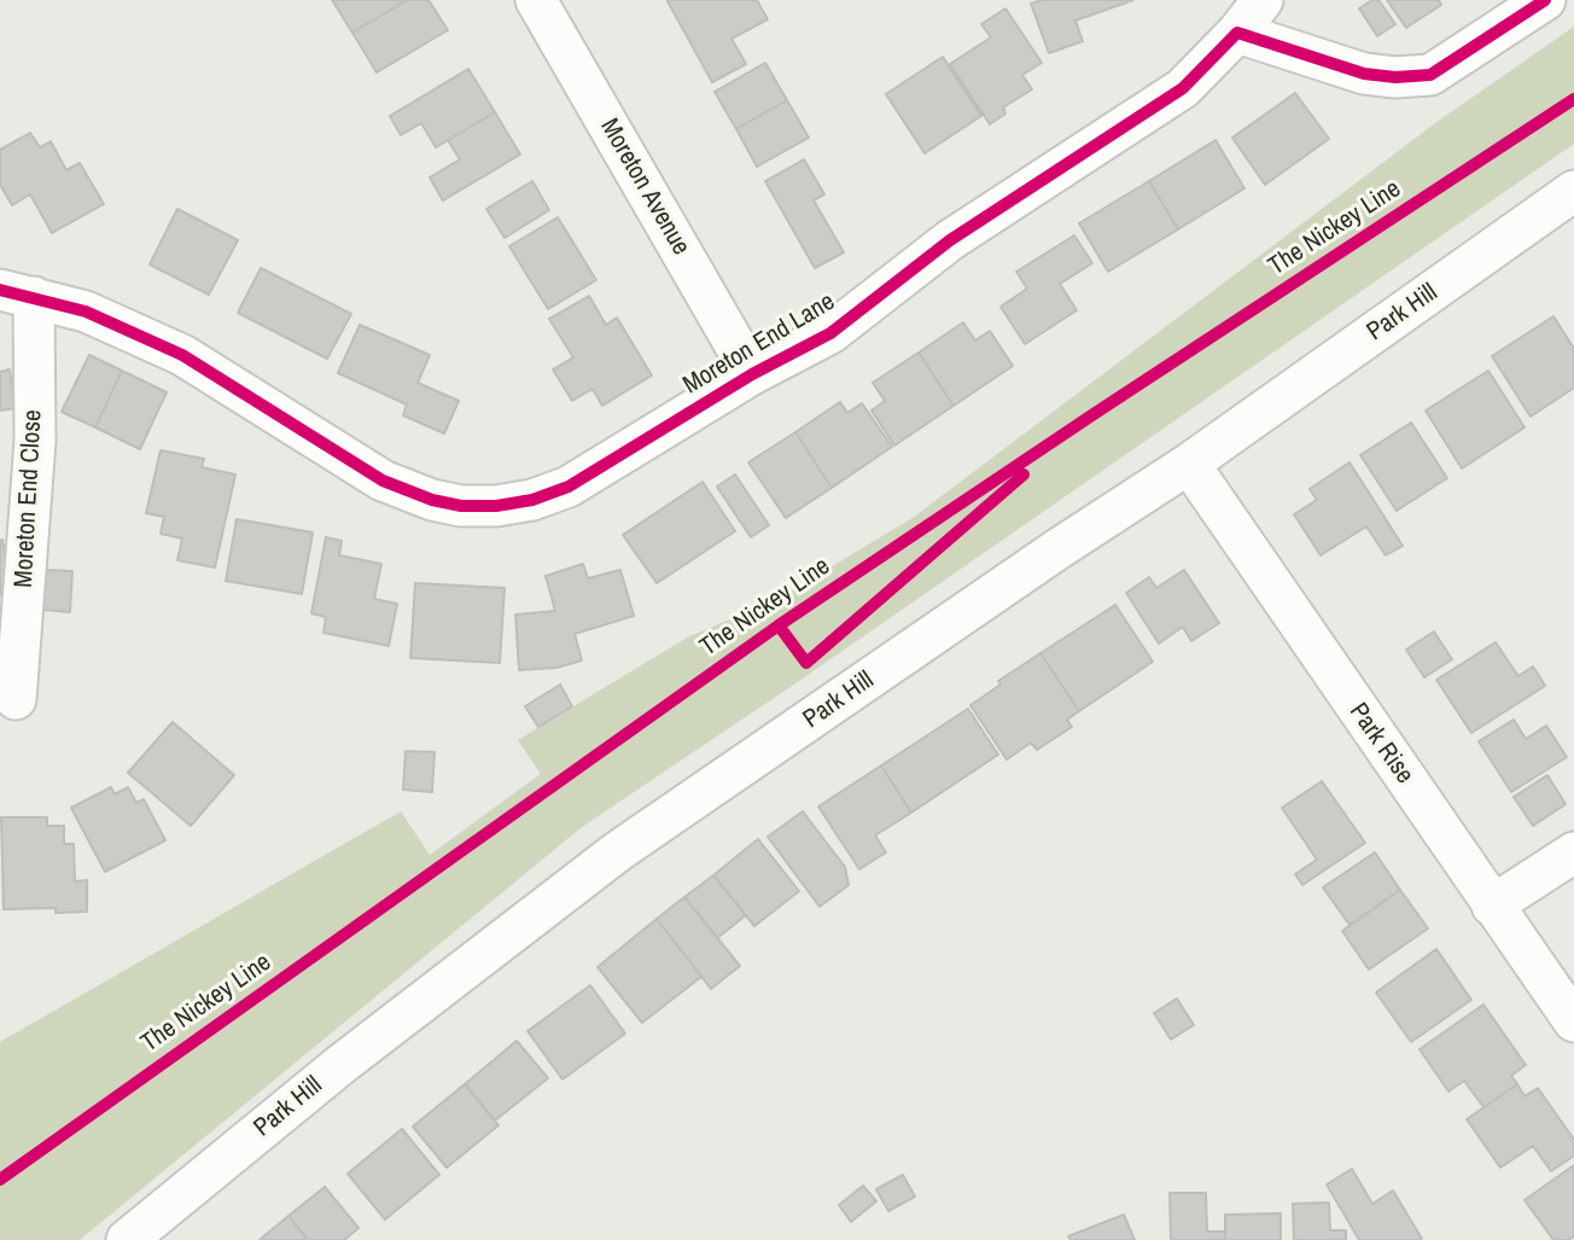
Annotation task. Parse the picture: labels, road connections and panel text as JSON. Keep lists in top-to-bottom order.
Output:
{
  "streets": {
    "street": [
      "Moreton Avenue",
      "Park Hill",
      "Moreton End Lane",
      "Moreton End Close",
      "Park Rise"
    ],
    "cycle path": ["The Nickey Line"]
  },
  "crossings": [
    ["Moreton Avenue", "Moreton End Lane"],
    ["Park Hill", "Park Rise"],
    ["Moreton End Lane", "Moreton End Close"]
  ]
}
